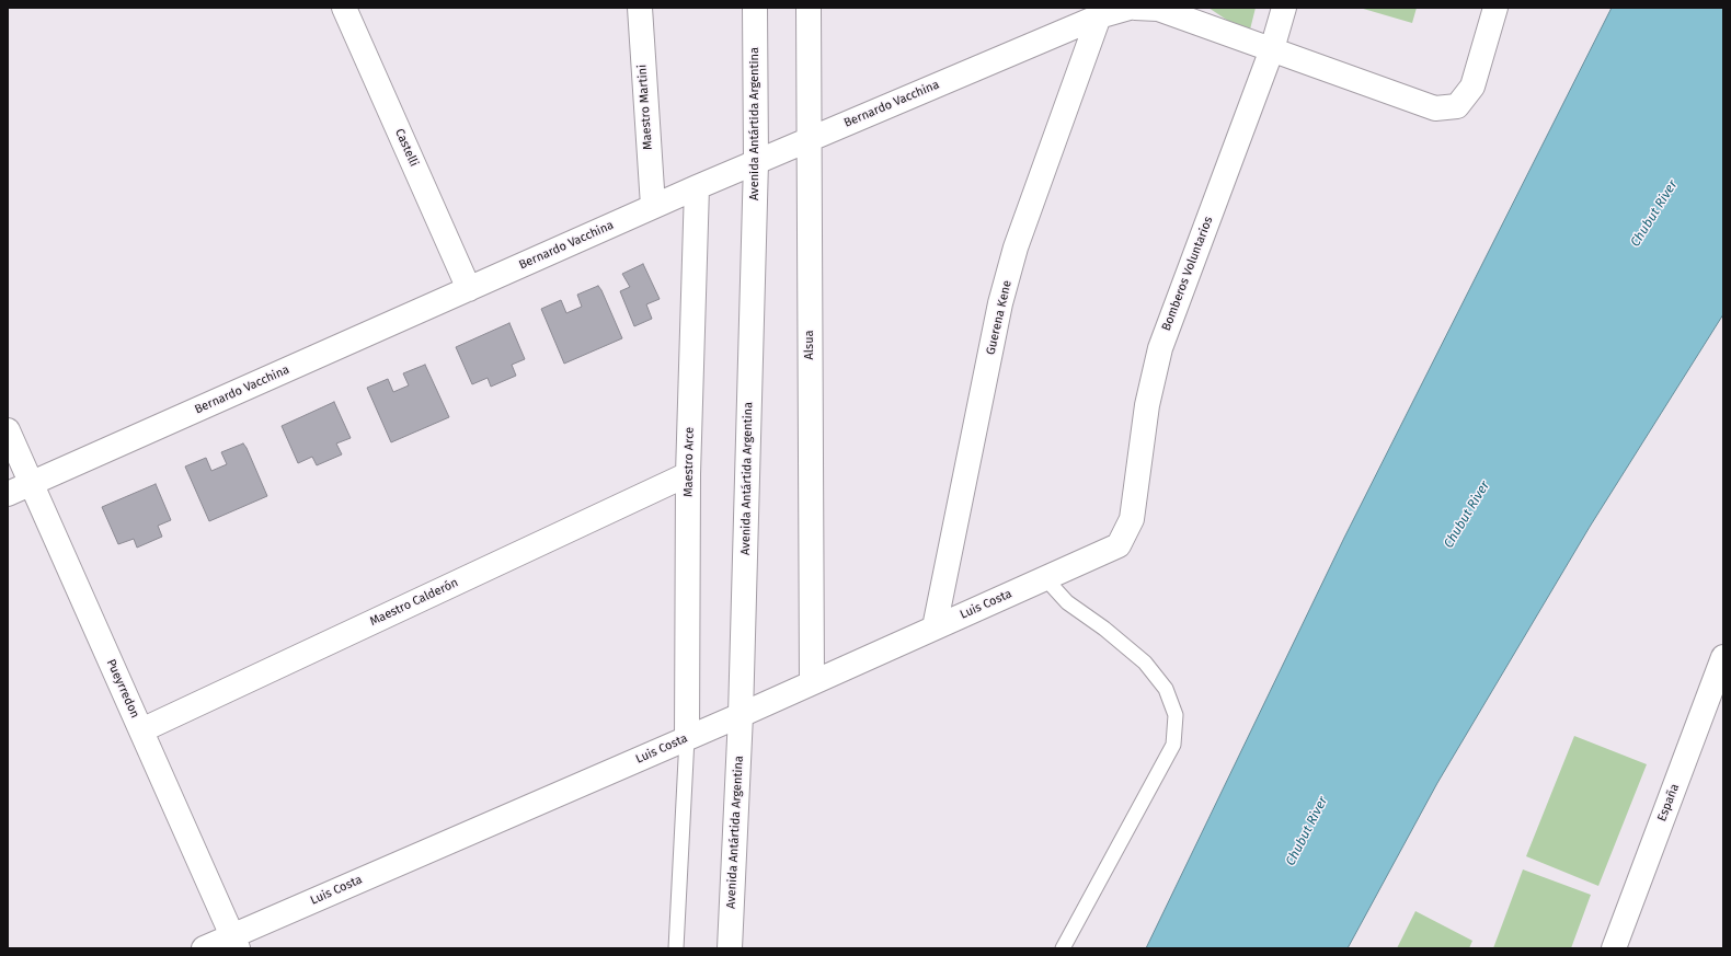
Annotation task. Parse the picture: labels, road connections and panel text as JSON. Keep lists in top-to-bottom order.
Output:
{
  "streets": {
    "street": [
      "Bernardo Vacchina",
      "Maestro Martini",
      "Avenida Antártida Argentina",
      "Castelli",
      "Bomberos Voluntarios",
      "Guerena Kene",
      "Alsua",
      "Maestro Arce",
      "Maestro Calderón",
      "Luis Costa",
      "Pueyrredon",
      "España"
    ]
  },
  "crossings": [
    ["Bernardo Vacchina", "Maestro Martini"],
    ["Bernardo Vacchina", "Avenida Antártida Argentina"],
    ["Bernardo Vacchina", "Castelli"],
    ["Bernardo Vacchina", "Guerena Kene"],
    ["Bernardo Vacchina", "Alsua"],
    ["Bernardo Vacchina", "Maestro Arce"],
    ["Bernardo Vacchina", "Pueyrredon"],
    ["Avenida Antártida Argentina", "Luis Costa"],
    ["Bomberos Voluntarios", "Luis Costa"],
    ["Guerena Kene", "Luis Costa"],
    ["Alsua", "Luis Costa"],
    ["Maestro Arce", "Maestro Calderón"],
    ["Maestro Arce", "Luis Costa"],
    ["Maestro Calderón", "Pueyrredon"],
    ["Luis Costa", "Pueyrredon"]
  ],
  "water": ["Chubut River"]
}
